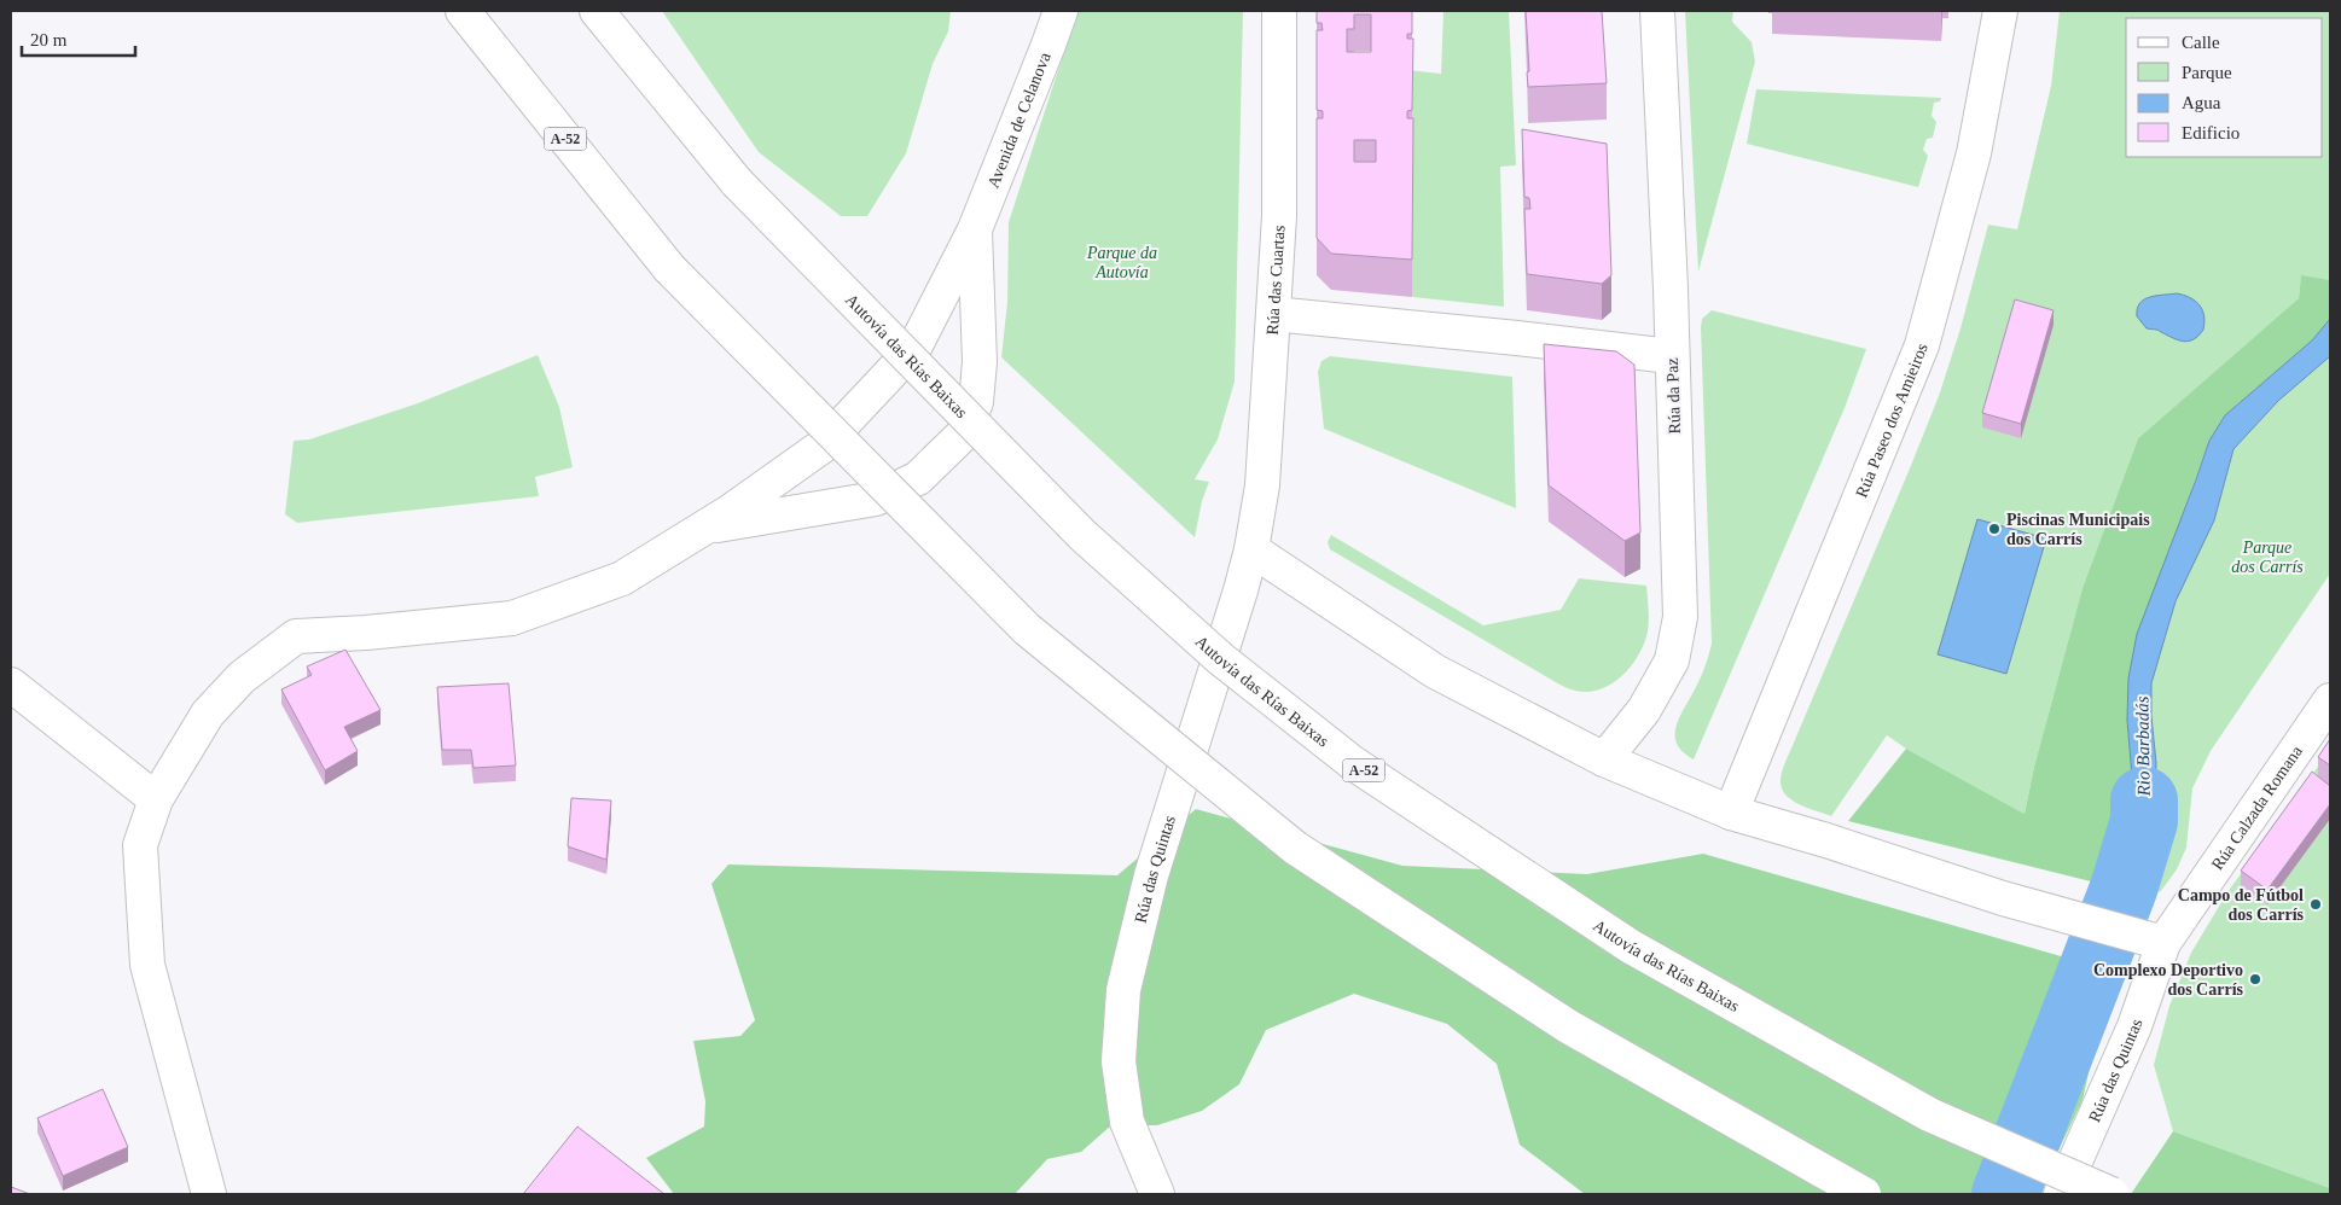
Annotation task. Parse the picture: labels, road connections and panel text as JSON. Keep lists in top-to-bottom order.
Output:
{
  "streets": {
    "main road": [
      "Avenida de Celanova",
      "A-52",
      "Rúa das Cuartas",
      "Autovía das Rías Baixas",
      "Rúa da Paz",
      "Rúa Paseo dos Amieiros",
      "Rúa Calzada Romana",
      "Rúa das Quintas"
    ]
  },
  "crossings": [
    ["Rúa das Cuartas", "Rúa das Quintas"],
    ["Rúa Calzada Romana", "Rúa das Quintas"]
  ],
  "water": ["Rio Barbadás"],
  "parks": ["Parque da Autovía", "Parque dos Carrís"],
  "places": ["Piscinas Municipais dos Carrís", "Campo de Fútbol dos Carrís", "Complexo Deportivo dos Carrís"],
  "legend": [
    "Calle",
    "Parque",
    "Agua",
    "Edificio"
  ],
  "scale_bar": "20 m"
}
